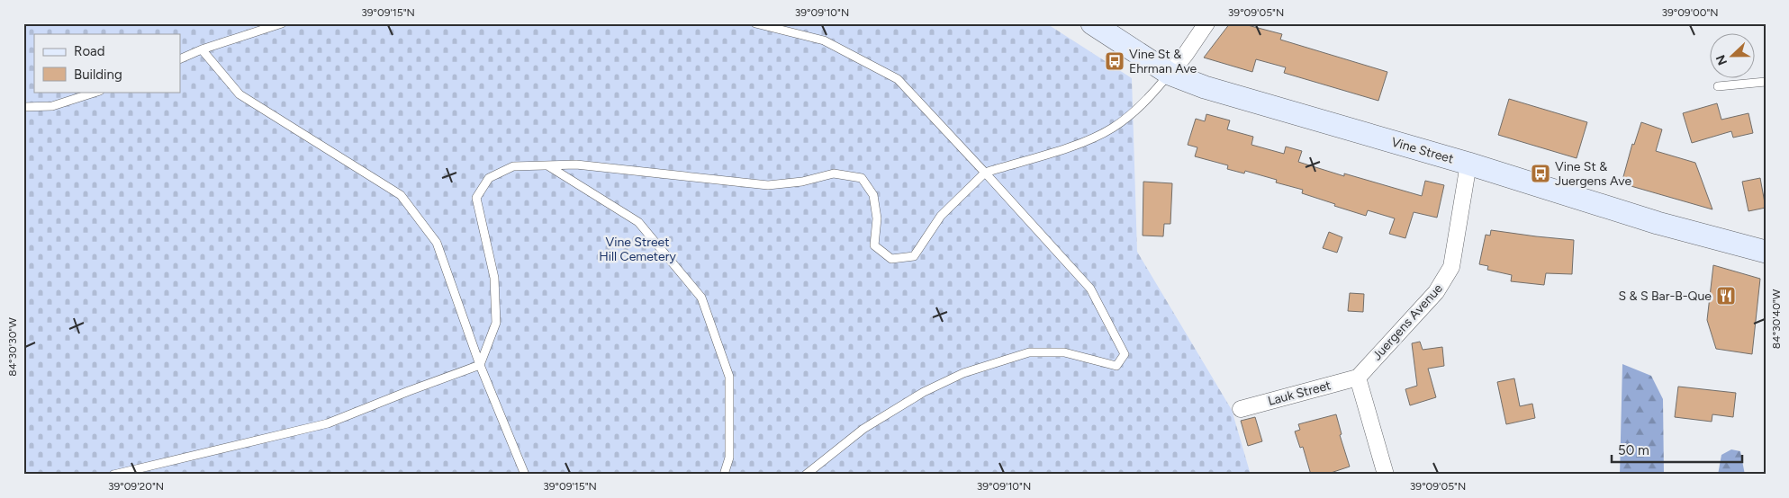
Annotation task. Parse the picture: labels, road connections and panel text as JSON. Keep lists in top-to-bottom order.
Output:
{
  "streets": {
    "main road": ["Vine Street"],
    "street": ["Juergens Avenue", "Lauk Street"]
  },
  "crossings": [
    ["Vine Street", "Juergens Avenue"],
    ["Juergens Avenue", "Lauk Street"]
  ],
  "parks": ["Vine Street Hill Cemetery"],
  "places": {
    "bus stop": ["Vine St & Ehrman Ave", "Vine St & Juergens Ave"],
    "restaurant": ["S & S Bar-B-Que"]
  },
  "legend": ["Road", "Building"],
  "scale_bar": "50 m",
  "north": "left",
  "coordinates": [
    "39°09'15\"N",
    "39°09'10\"N",
    "39°09'05\"N",
    "39°09'00\"N",
    "84°30'40\"W",
    "84°30'30\"W",
    "39°09'20\"N"
  ]
}
